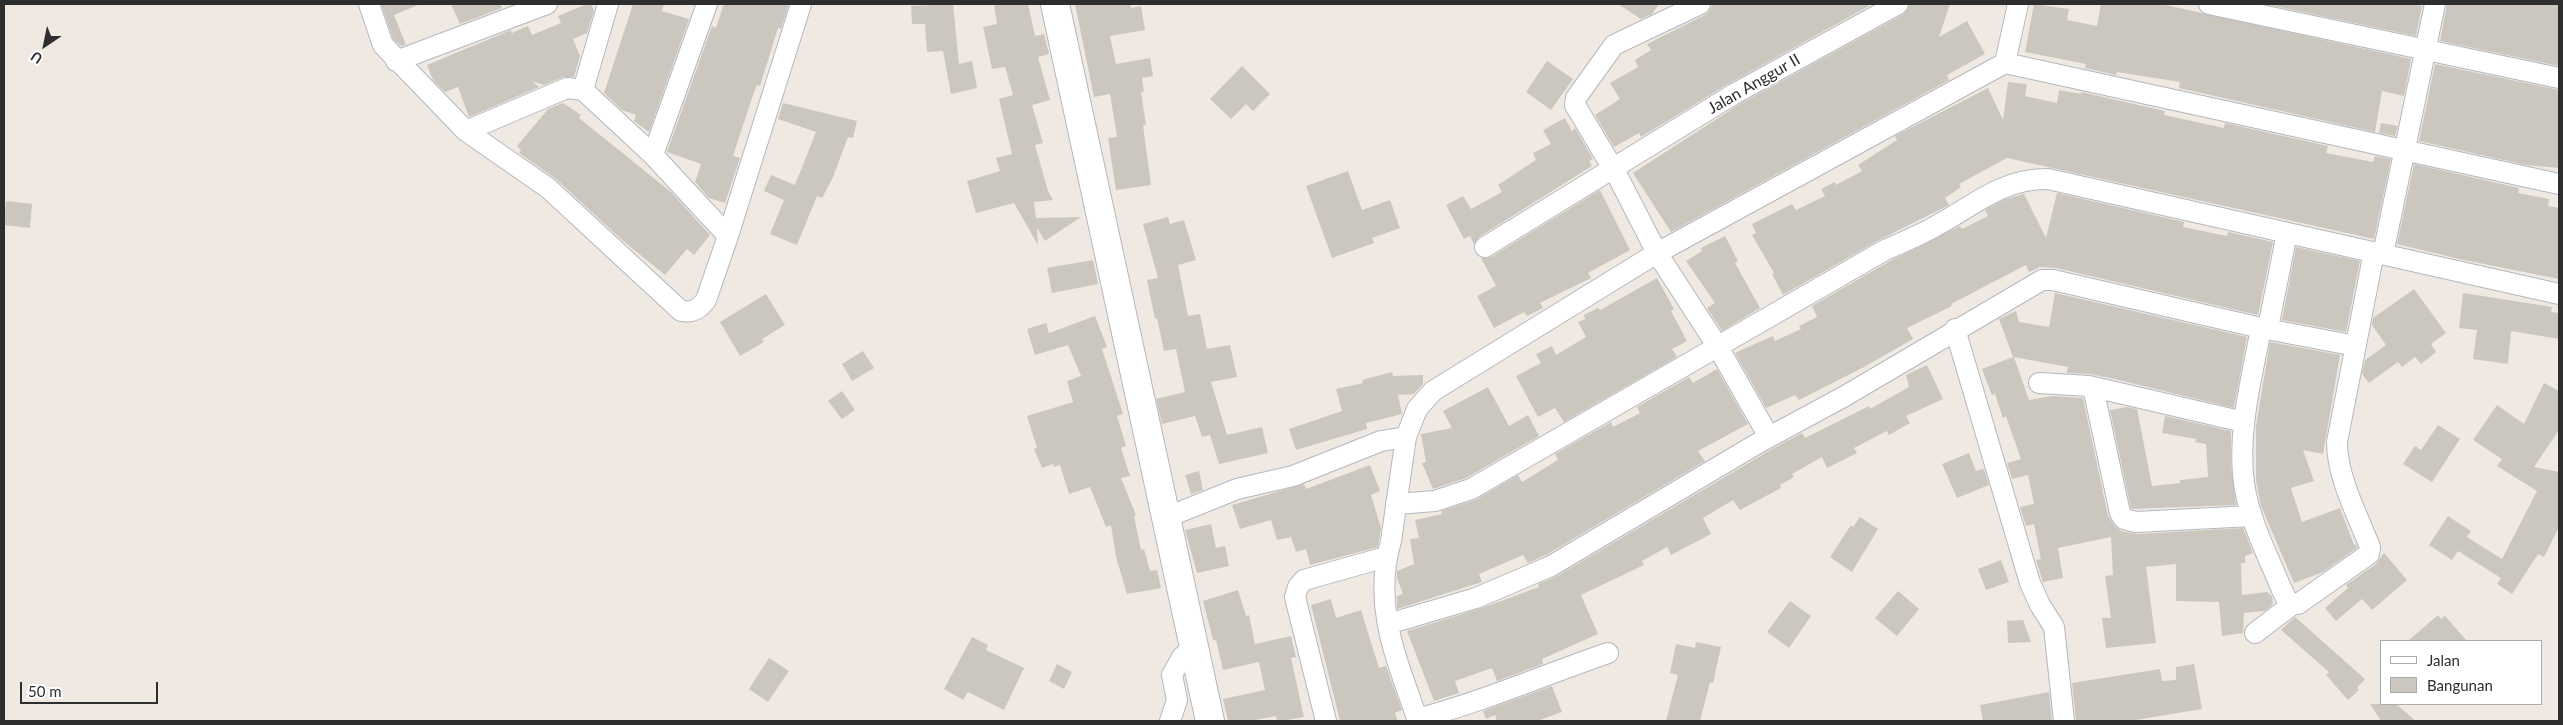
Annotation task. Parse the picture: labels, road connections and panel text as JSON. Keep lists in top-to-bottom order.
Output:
{
  "streets": {
    "street": ["Jalan Anggur II"]
  },
  "legend": ["Jalan", "Bangunan"],
  "scale_bar": "50 m",
  "north": "bottom left"
}
